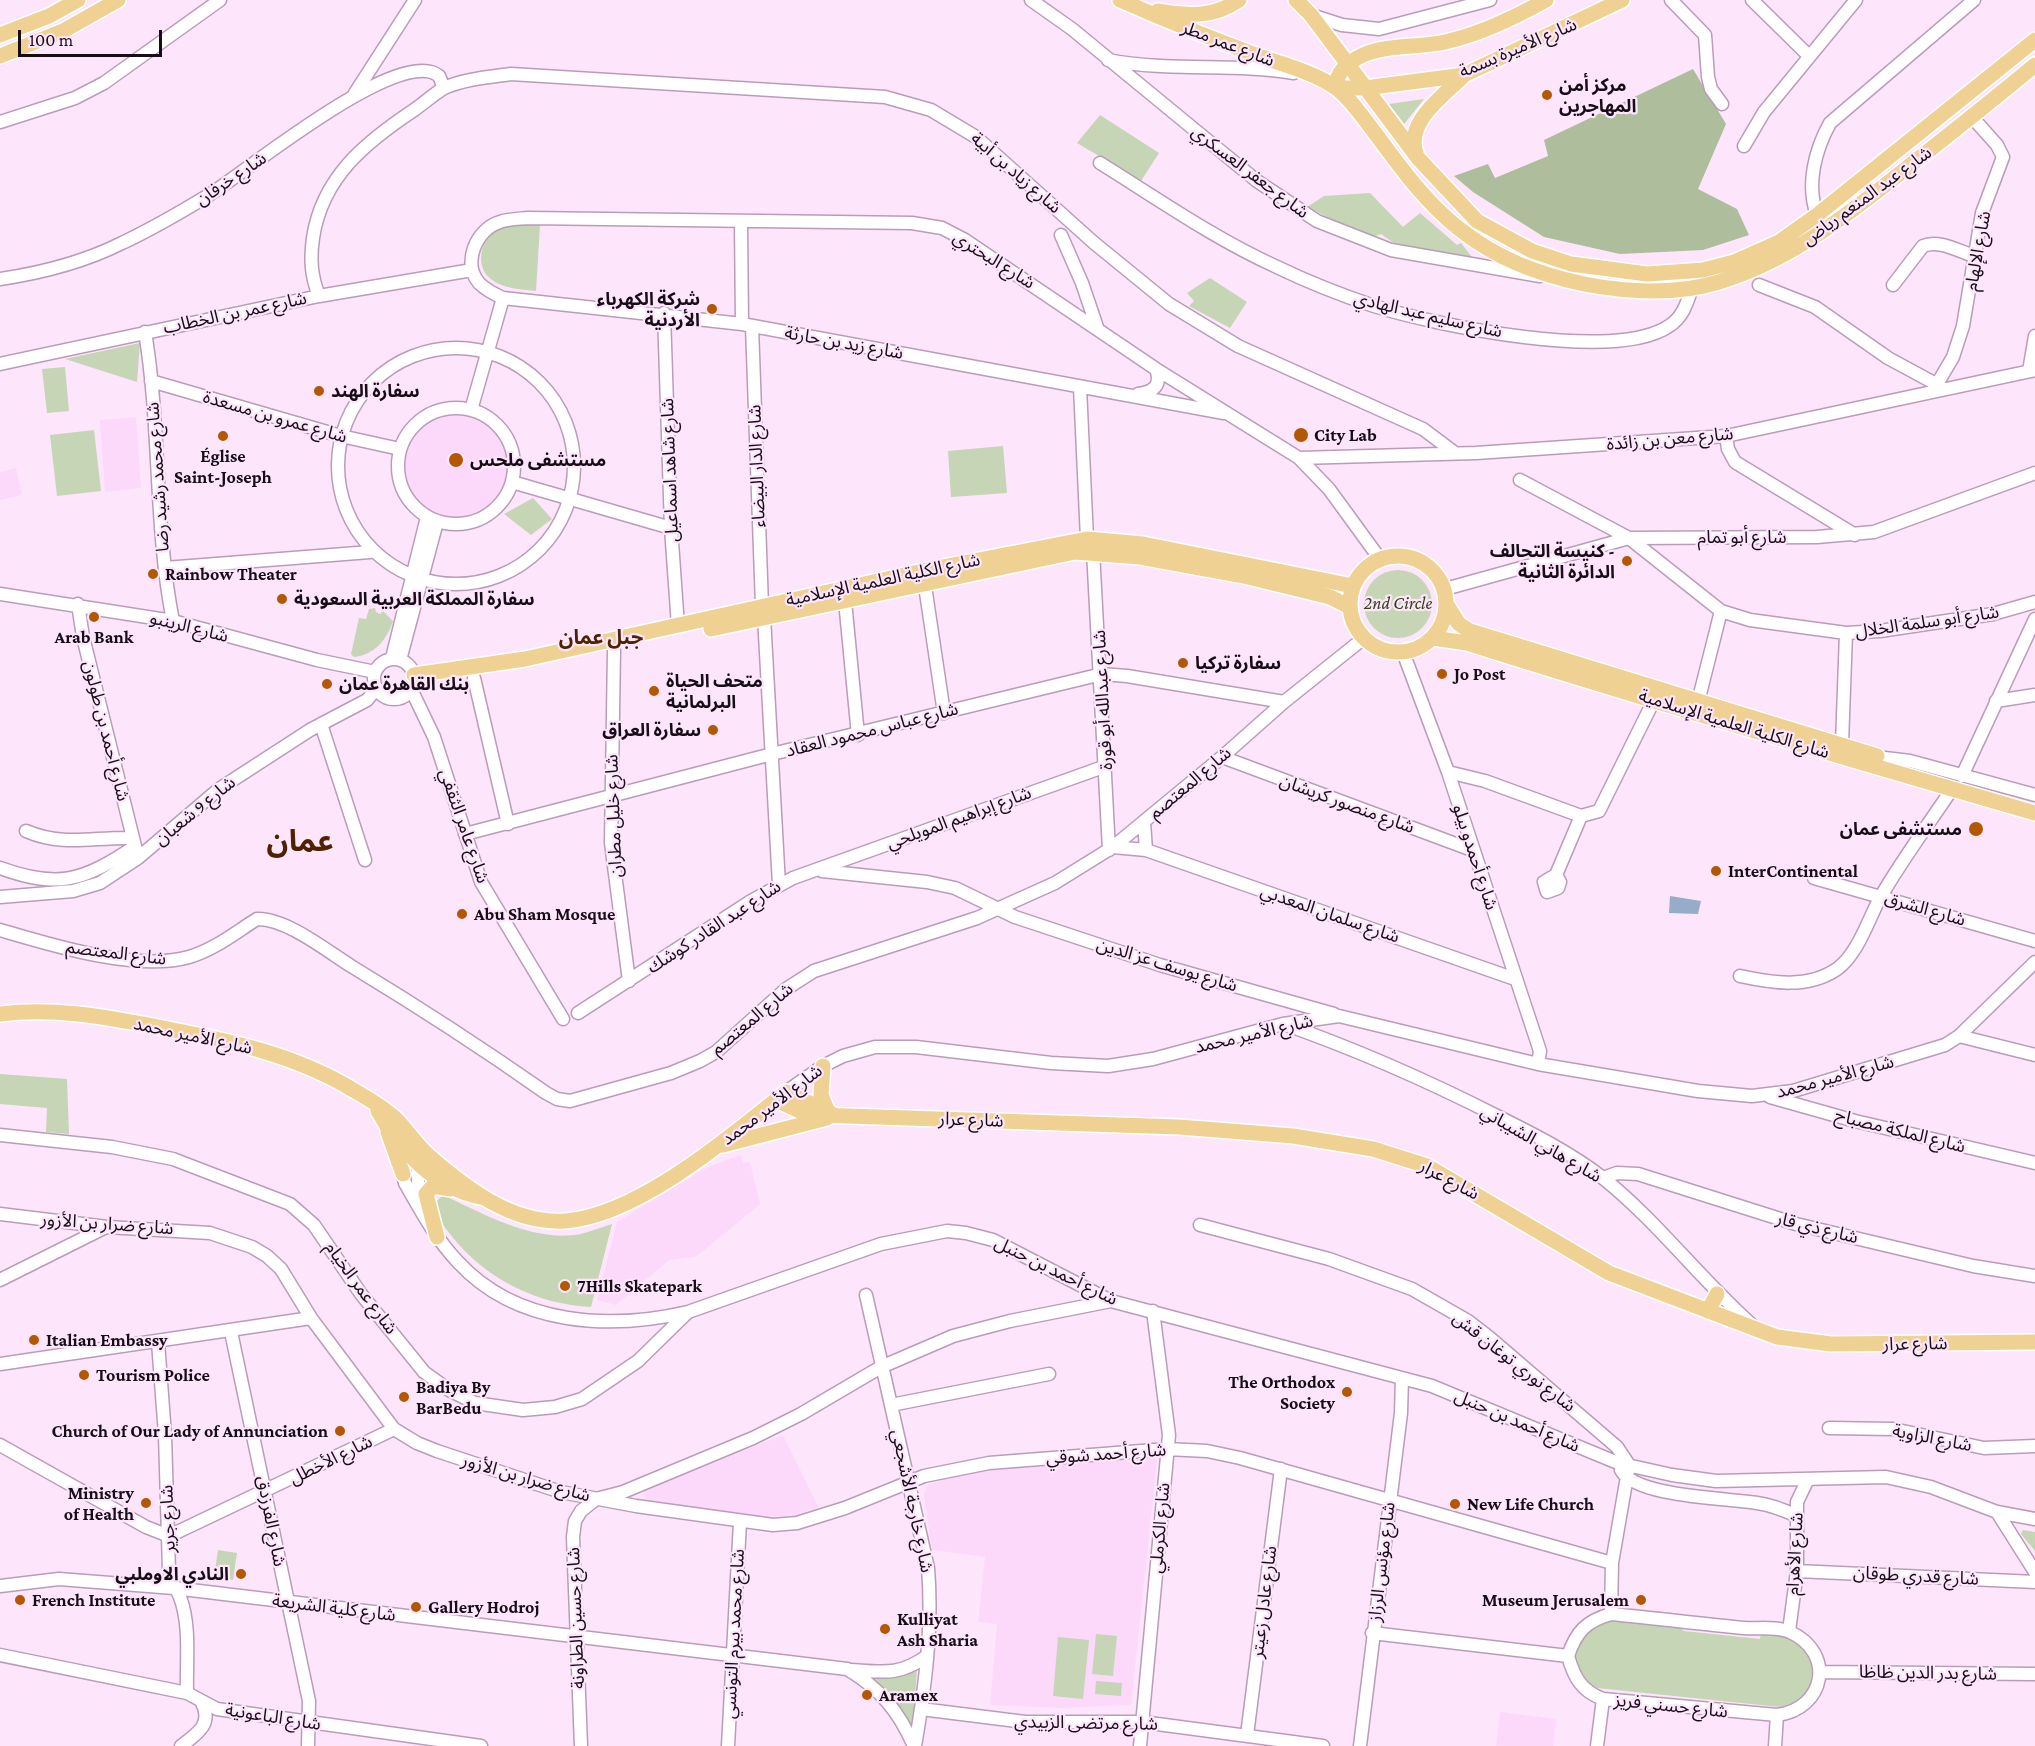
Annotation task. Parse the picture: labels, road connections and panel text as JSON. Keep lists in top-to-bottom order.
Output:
{
  "streets": {
    "main road": [
      "شارع عمر مطر",
      "شارع الأميرة بسمة",
      "شارع عبد المنعم رياض",
      "شارع الكلية العلمية الإسلامية",
      "شارع الأمير محمد",
      "شارع عرار"
    ],
    "street": [
      "شارع جعفر العسكري",
      "شارع زياد بن أبية",
      "شارع خرفان",
      "شارع الإلهام",
      "شارع البحتري",
      "شارع عمر بن الخطاب",
      "شارع سليم عبد الهادي",
      "شارع زيد بن حارثة",
      "شارع عمرو بن مسعدة",
      "شارع معن بن زائدة",
      "شارع الدار البيضاء",
      "شارع شاهد اسماعيل",
      "شارع محمد رشيد رضا",
      "شارع أبو تمام",
      "شارع أبو سلمة الخلال",
      "شارع الرينبو",
      "شارع عبدالله أبو قورة",
      "شارع عباس محمود العقاد",
      "شارع أحمد بن طولون",
      "شارع المعتصم",
      "شارع منصور كريشان",
      "شارع 9 شعبان",
      "شارع خليل مطران",
      "شارع إبراهيم المويلحي",
      "شارع عامر الثقفي",
      "شارع أحمدو بيلو",
      "شارع الشرق",
      "شارع سلمان المعدبي",
      "شارع عبد القادر كوشك",
      "شارع يوسف عز الدين",
      "شارع الملكة مصباح",
      "شارع هاني الشيباني",
      "شارع ضرار بن الأزور",
      "شارع ذي قار",
      "شارع أحمد بن حنبل",
      "شارع عمر الخيام",
      "شارع نوري توغان قش",
      "شارع الزاوية",
      "شارع أحمد شوقي",
      "شارع الأخطل",
      "شارع خارجة الأشجعي",
      "شارع جرير",
      "شارع الفرزدق",
      "شارع الكرملي",
      "شارع الأهرام",
      "شارع مؤنس الرزاز",
      "شارع قدري طوقان",
      "شارع عادل زعيتر",
      "شارع كلية الشريعة",
      "شارع حسين الطراونة",
      "شارع محمد بيرم التونسي",
      "شارع بدر الدين ظاظا",
      "شارع حسني فريز",
      "شارع الباعونية",
      "شارع مرتضى الزبيدي"
    ]
  },
  "crossings": [
    ["شارع عمر مطر", "شارع الأميرة بسمة"],
    ["شارع عمر مطر", "شارع عبد المنعم رياض"],
    ["شارع الأميرة بسمة", "شارع عبد المنعم رياض"],
    ["شارع جعفر العسكري", "شارع عبد المنعم رياض"],
    ["شارع زياد بن أبية", "شارع خرفان"],
    ["شارع زياد بن أبية", "شارع معن بن زائدة"],
    ["شارع عبد المنعم رياض", "شارع الإلهام"],
    ["شارع عبد المنعم رياض", "شارع سليم عبد الهادي"],
    ["شارع الإلهام", "شارع معن بن زائدة"],
    ["شارع البحتري", "شارع عمر بن الخطاب"],
    ["شارع البحتري", "شارع زيد بن حارثة"],
    ["شارع البحتري", "شارع معن بن زائدة"],
    ["شارع البحتري", "شارع الدار البيضاء"],
    ["شارع البحتري", "شارع أبو تمام"],
    ["شارع البحتري", "شارع الكلية العلمية الإسلامية"],
    ["شارع البحتري", "شارع المعتصم"],
    ["شارع البحتري", "شارع أحمدو بيلو"],
    ["شارع عمر بن الخطاب", "شارع زيد بن حارثة"],
    ["شارع عمر بن الخطاب", "شارع محمد رشيد رضا"],
    ["شارع زيد بن حارثة", "شارع الدار البيضاء"],
    ["شارع زيد بن حارثة", "شارع شاهد اسماعيل"],
    ["شارع زيد بن حارثة", "شارع عبدالله أبو قورة"],
    ["شارع عمرو بن مسعدة", "شارع محمد رشيد رضا"],
    ["شارع الدار البيضاء", "شارع الكلية العلمية الإسلامية"],
    ["شارع الدار البيضاء", "شارع عباس محمود العقاد"],
    ["شارع الدار البيضاء", "شارع عبد القادر كوشك"],
    ["شارع شاهد اسماعيل", "شارع الكلية العلمية الإسلامية"],
    ["شارع محمد رشيد رضا", "شارع الرينبو"],
    ["شارع أبو تمام", "شارع الكلية العلمية الإسلامية"],
    ["شارع أبو تمام", "شارع أبو سلمة الخلال"],
    ["شارع أبو تمام", "شارع المعتصم"],
    ["شارع أبو تمام", "شارع أحمدو بيلو"],
    ["شارع الكلية العلمية الإسلامية", "شارع الرينبو"],
    ["شارع الكلية العلمية الإسلامية", "شارع عبدالله أبو قورة"],
    ["شارع الكلية العلمية الإسلامية", "شارع المعتصم"],
    ["شارع الكلية العلمية الإسلامية", "شارع 9 شعبان"],
    ["شارع الكلية العلمية الإسلامية", "شارع خليل مطران"],
    ["شارع الكلية العلمية الإسلامية", "شارع عامر الثقفي"],
    ["شارع الكلية العلمية الإسلامية", "شارع أحمدو بيلو"],
    ["شارع الرينبو", "شارع أحمد بن طولون"],
    ["شارع الرينبو", "شارع 9 شعبان"],
    ["شارع الرينبو", "شارع عامر الثقفي"],
    ["شارع عبدالله أبو قورة", "شارع عباس محمود العقاد"],
    ["شارع عبدالله أبو قورة", "شارع المعتصم"],
    ["شارع عبدالله أبو قورة", "شارع إبراهيم المويلحي"],
    ["شارع عبدالله أبو قورة", "شارع سلمان المعدبي"],
    ["شارع عباس محمود العقاد", "شارع المعتصم"],
    ["شارع عباس محمود العقاد", "شارع خليل مطران"],
    ["شارع عباس محمود العقاد", "شارع عامر الثقفي"],
    ["شارع أحمد بن طولون", "شارع 9 شعبان"],
    ["شارع المعتصم", "شارع منصور كريشان"],
    ["شارع المعتصم", "شارع أحمدو بيلو"],
    ["شارع المعتصم", "شارع سلمان المعدبي"],
    ["شارع المعتصم", "شارع عبد القادر كوشك"],
    ["شارع المعتصم", "شارع يوسف عز الدين"],
    ["شارع منصور كريشان", "شارع أحمدو بيلو"],
    ["شارع 9 شعبان", "شارع عامر الثقفي"],
    ["شارع خليل مطران", "شارع عبد القادر كوشك"],
    ["شارع إبراهيم المويلحي", "شارع عبد القادر كوشك"],
    ["شارع أحمدو بيلو", "شارع سلمان المعدبي"],
    ["شارع أحمدو بيلو", "شارع الأمير محمد"],
    ["شارع عبد القادر كوشك", "شارع يوسف عز الدين"],
    ["شارع يوسف عز الدين", "شارع الأمير محمد"],
    ["شارع الأمير محمد", "شارع عرار"],
    ["شارع الأمير محمد", "شارع الملكة مصباح"],
    ["شارع الأمير محمد", "شارع هاني الشيباني"],
    ["شارع الأمير محمد", "شارع أحمد بن حنبل"],
    ["شارع عرار", "شارع هاني الشيباني"],
    ["شارع هاني الشيباني", "شارع ذي قار"],
    ["شارع ضرار بن الأزور", "شارع أحمد بن حنبل"],
    ["شارع ضرار بن الأزور", "شارع أحمد شوقي"],
    ["شارع ضرار بن الأزور", "شارع الأخطل"],
    ["شارع ضرار بن الأزور", "شارع خارجة الأشجعي"],
    ["شارع ضرار بن الأزور", "شارع حسين الطراونة"],
    ["شارع أحمد بن حنبل", "شارع عمر الخيام"],
    ["شارع أحمد بن حنبل", "شارع نوري توغان قش"],
    ["شارع أحمد بن حنبل", "شارع الكرملي"],
    ["شارع أحمد بن حنبل", "شارع الأهرام"],
    ["شارع أحمد بن حنبل", "شارع مؤنس الرزاز"],
    ["شارع أحمد شوقي", "شارع خارجة الأشجعي"],
    ["شارع أحمد شوقي", "شارع الكرملي"],
    ["شارع أحمد شوقي", "شارع مؤنس الرزاز"],
    ["شارع أحمد شوقي", "شارع عادل زعيتر"],
    ["شارع أحمد شوقي", "شارع حسين الطراونة"],
    ["شارع أحمد شوقي", "شارع محمد بيرم التونسي"],
    ["شارع الأخطل", "شارع جرير"],
    ["شارع الأخطل", "شارع الفرزدق"],
    ["شارع خارجة الأشجعي", "شارع كلية الشريعة"],
    ["شارع خارجة الأشجعي", "شارع مرتضى الزبيدي"],
    ["شارع جرير", "شارع كلية الشريعة"],
    ["شارع جرير", "شارع الباعونية"],
    ["شارع الفرزدق", "شارع كلية الشريعة"],
    ["شارع الفرزدق", "شارع الباعونية"],
    ["شارع الكرملي", "شارع مرتضى الزبيدي"],
    ["شارع الأهرام", "شارع قدري طوقان"],
    ["شارع عادل زعيتر", "شارع مرتضى الزبيدي"],
    ["شارع كلية الشريعة", "شارع حسين الطراونة"],
    ["شارع كلية الشريعة", "شارع محمد بيرم التونسي"],
    ["شارع بدر الدين ظاظا", "شارع حسني فريز"]
  ],
  "districts": ["جبل عمان", "عمان"],
  "parks": ["2nd Circle"],
  "places": [
    "مركز أمن المهاجرين",
    "شركة الكهرباء الأردنية",
    "سفارة الهند",
    "City Lab",
    "Église Saint-Joseph",
    "مستشفى ملحس",
    "كنيسة التحالف - الدائرة الثانية",
    "Rainbow Theater",
    "سفارة المملكة العربية السعودية",
    "Arab Bank",
    "سفارة تركيا",
    "Jo Post",
    "بنك القاهرة عمان",
    "متحف الحياة البرلمانية",
    "سفارة العراق",
    "مستشفى عمان",
    "InterContinental",
    "Abu Sham Mosque",
    "7Hills Skatepark",
    "Italian Embassy",
    "Tourism Police",
    "The Orthodox Society",
    "Badiya By BarBedu",
    "Church of Our Lady of Annunciation",
    "Ministry of Health",
    "New Life Church",
    "النادي الاوملبي",
    "French Institute",
    "Museum Jerusalem",
    "Gallery Hodroj",
    "Kulliyat Ash Sharia",
    "Aramex"
  ],
  "scale_bar": "100 m"
}
